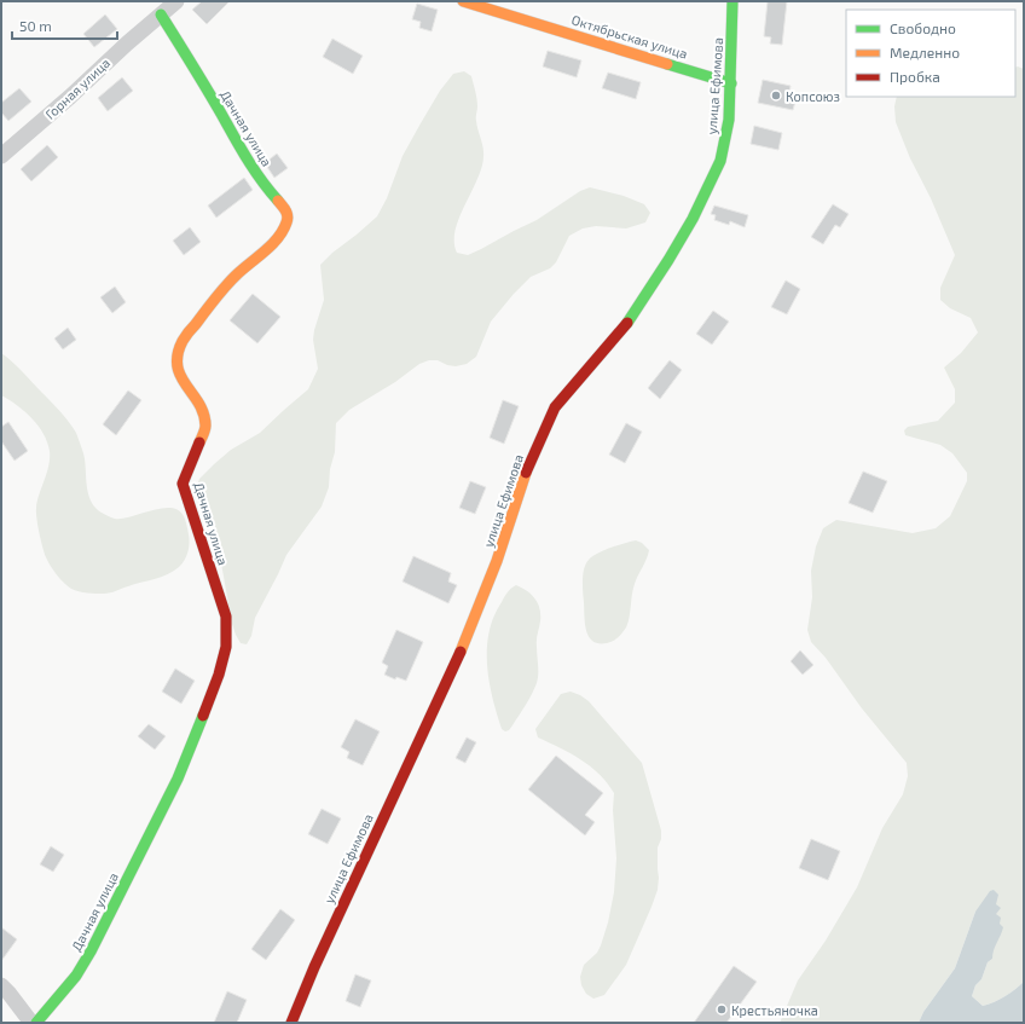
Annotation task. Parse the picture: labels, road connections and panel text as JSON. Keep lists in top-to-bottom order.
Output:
{
  "streets": {
    "street": [
      "Октябрьская улица",
      "улица Ефимова",
      "Горная улица",
      "Дачная улица"
    ]
  },
  "crossings": [
    ["Октябрьская улица", "улица Ефимова"],
    ["Горная улица", "Дачная улица"]
  ],
  "places": ["Копсоюз", "Крестьяночка"],
  "legend": ["Свободно", "Медленно", "Пробка"],
  "scale_bar": "50 m"
}
